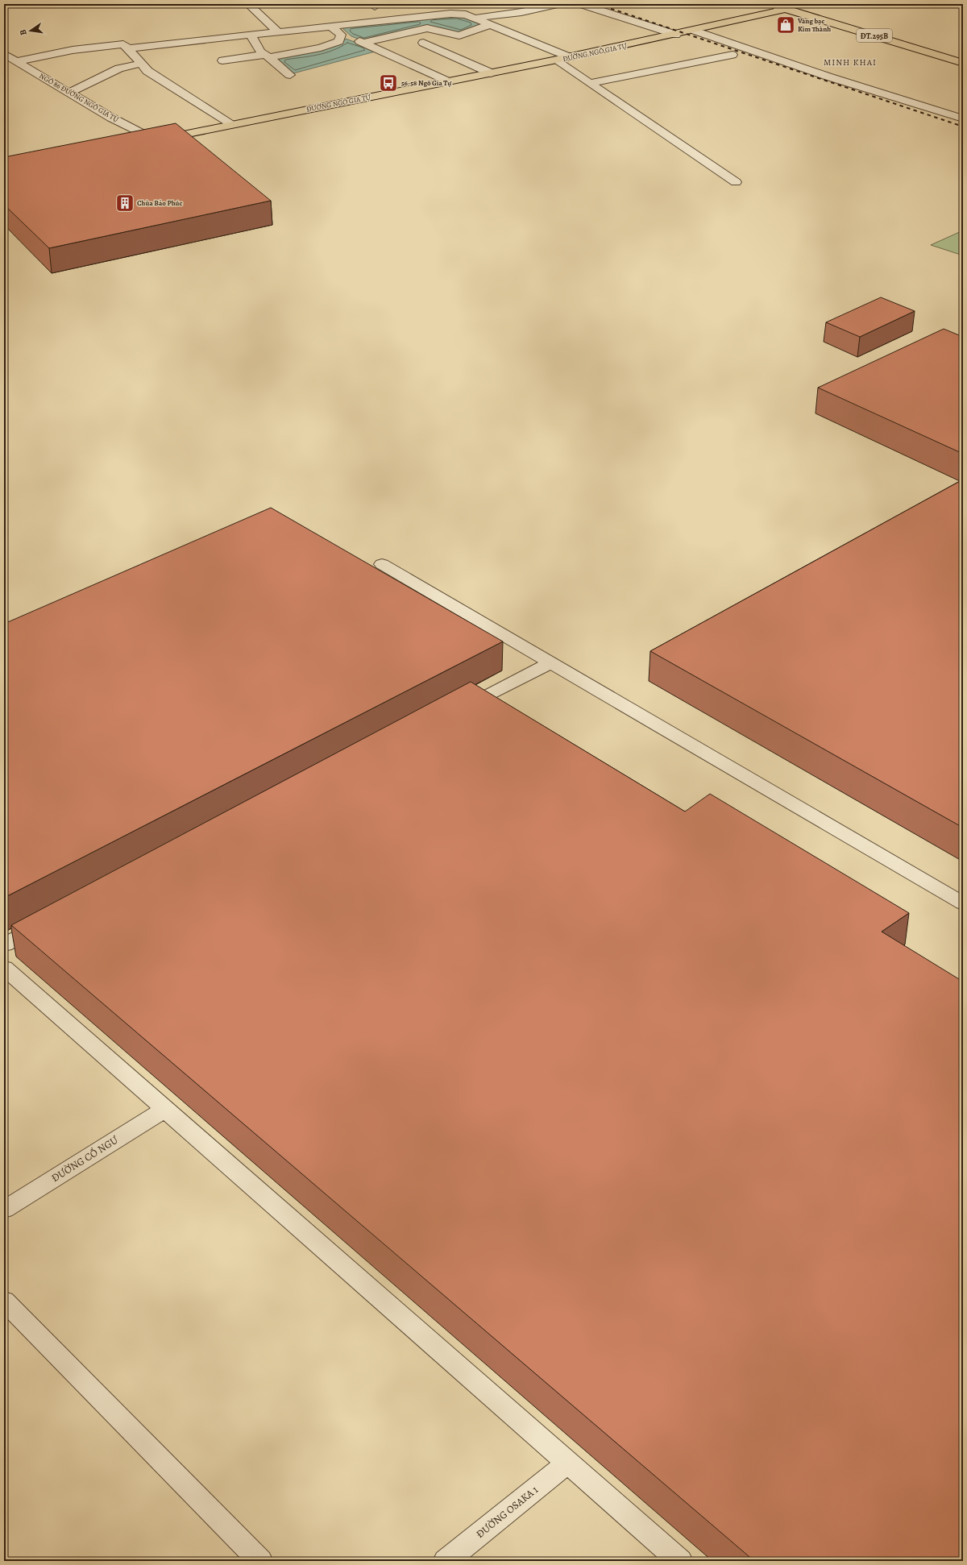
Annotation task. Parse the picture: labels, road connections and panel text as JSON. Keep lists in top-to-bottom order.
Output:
{
  "streets": {
    "main road": ["ĐT.295B", "ĐƯỜNG NGÔ GIA TỰ"],
    "street": ["NGÕ 86 ĐƯỜNG NGÔ GIA TỰ", "ĐƯỜNG CỔ NGƯ", "ĐƯỜNG OSAKA 1"]
  },
  "crossings": [
    ["ĐT.295B", "ĐƯỜNG NGÔ GIA TỰ"],
    ["ĐƯỜNG NGÔ GIA TỰ", "NGÕ 86 ĐƯỜNG NGÔ GIA TỰ"]
  ],
  "districts": ["MINH KHAI"],
  "places": {
    "shop": ["Vàng bạc Kim Thành"],
    "bus stop": ["56-58 Ngô Gia Tự"],
    "building": ["Chùa Bảo Phúc"]
  },
  "north": "left"
}
